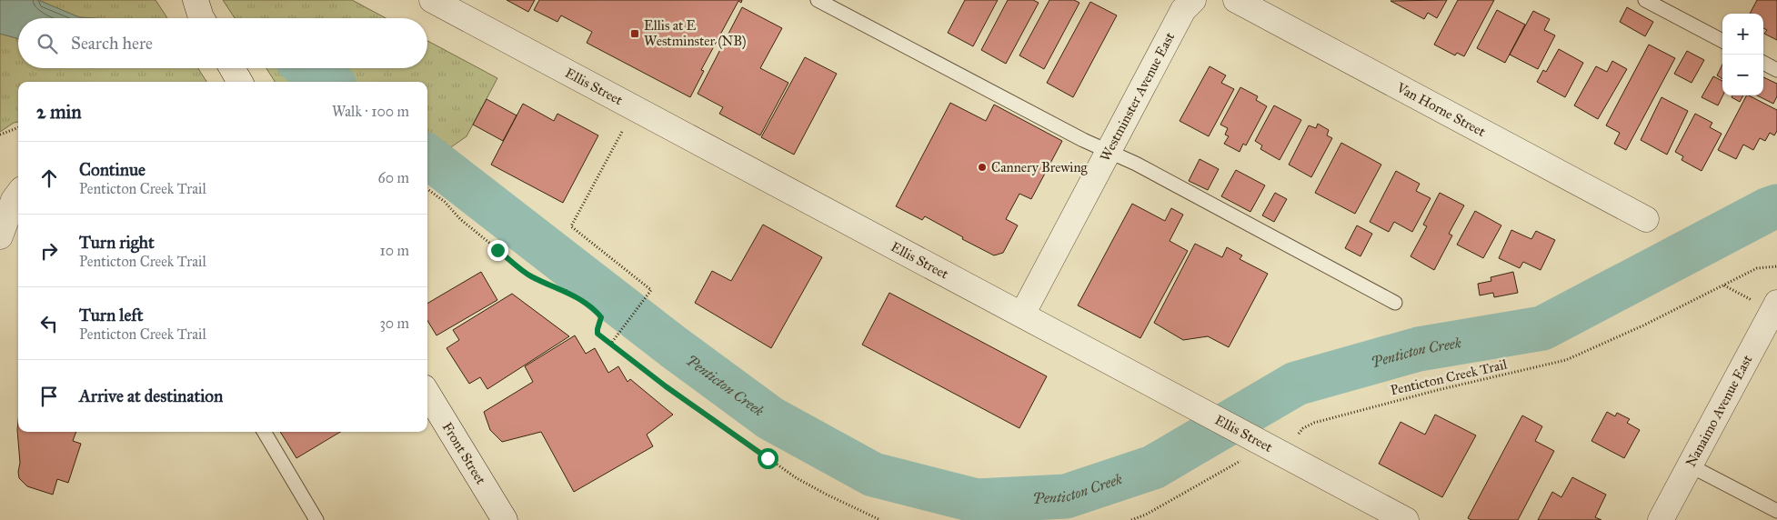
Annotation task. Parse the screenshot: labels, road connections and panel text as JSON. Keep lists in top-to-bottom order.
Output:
{
  "streets": {
    "street": [
      "Ellis Street",
      "Westminster Avenue East",
      "Van Horne Street",
      "Nanaimo Avenue East",
      "Front Street"
    ],
    "path": ["Penticton Creek Trail"]
  },
  "crossings": [
    ["Ellis Street", "Westminster Avenue East"],
    ["Ellis Street", "Penticton Creek Trail"]
  ],
  "water": ["Penticton Creek"],
  "places": {
    "transit": ["Ellis at E Westminster (NB)"],
    "other": ["Cannery Brewing"]
  },
  "page": {
    "map_buttons": ["+", "−"],
    "search": "Search here",
    "heading": ["2 min", "Walk · 100 m"],
    "list": [
      ["Continue", "Penticton Creek Trail", "60 m"],
      ["Turn right", "Penticton Creek Trail", "10 m"],
      ["Turn left", "Penticton Creek Trail", "30 m"],
      "Arrive at destination"
    ]
  }
}
